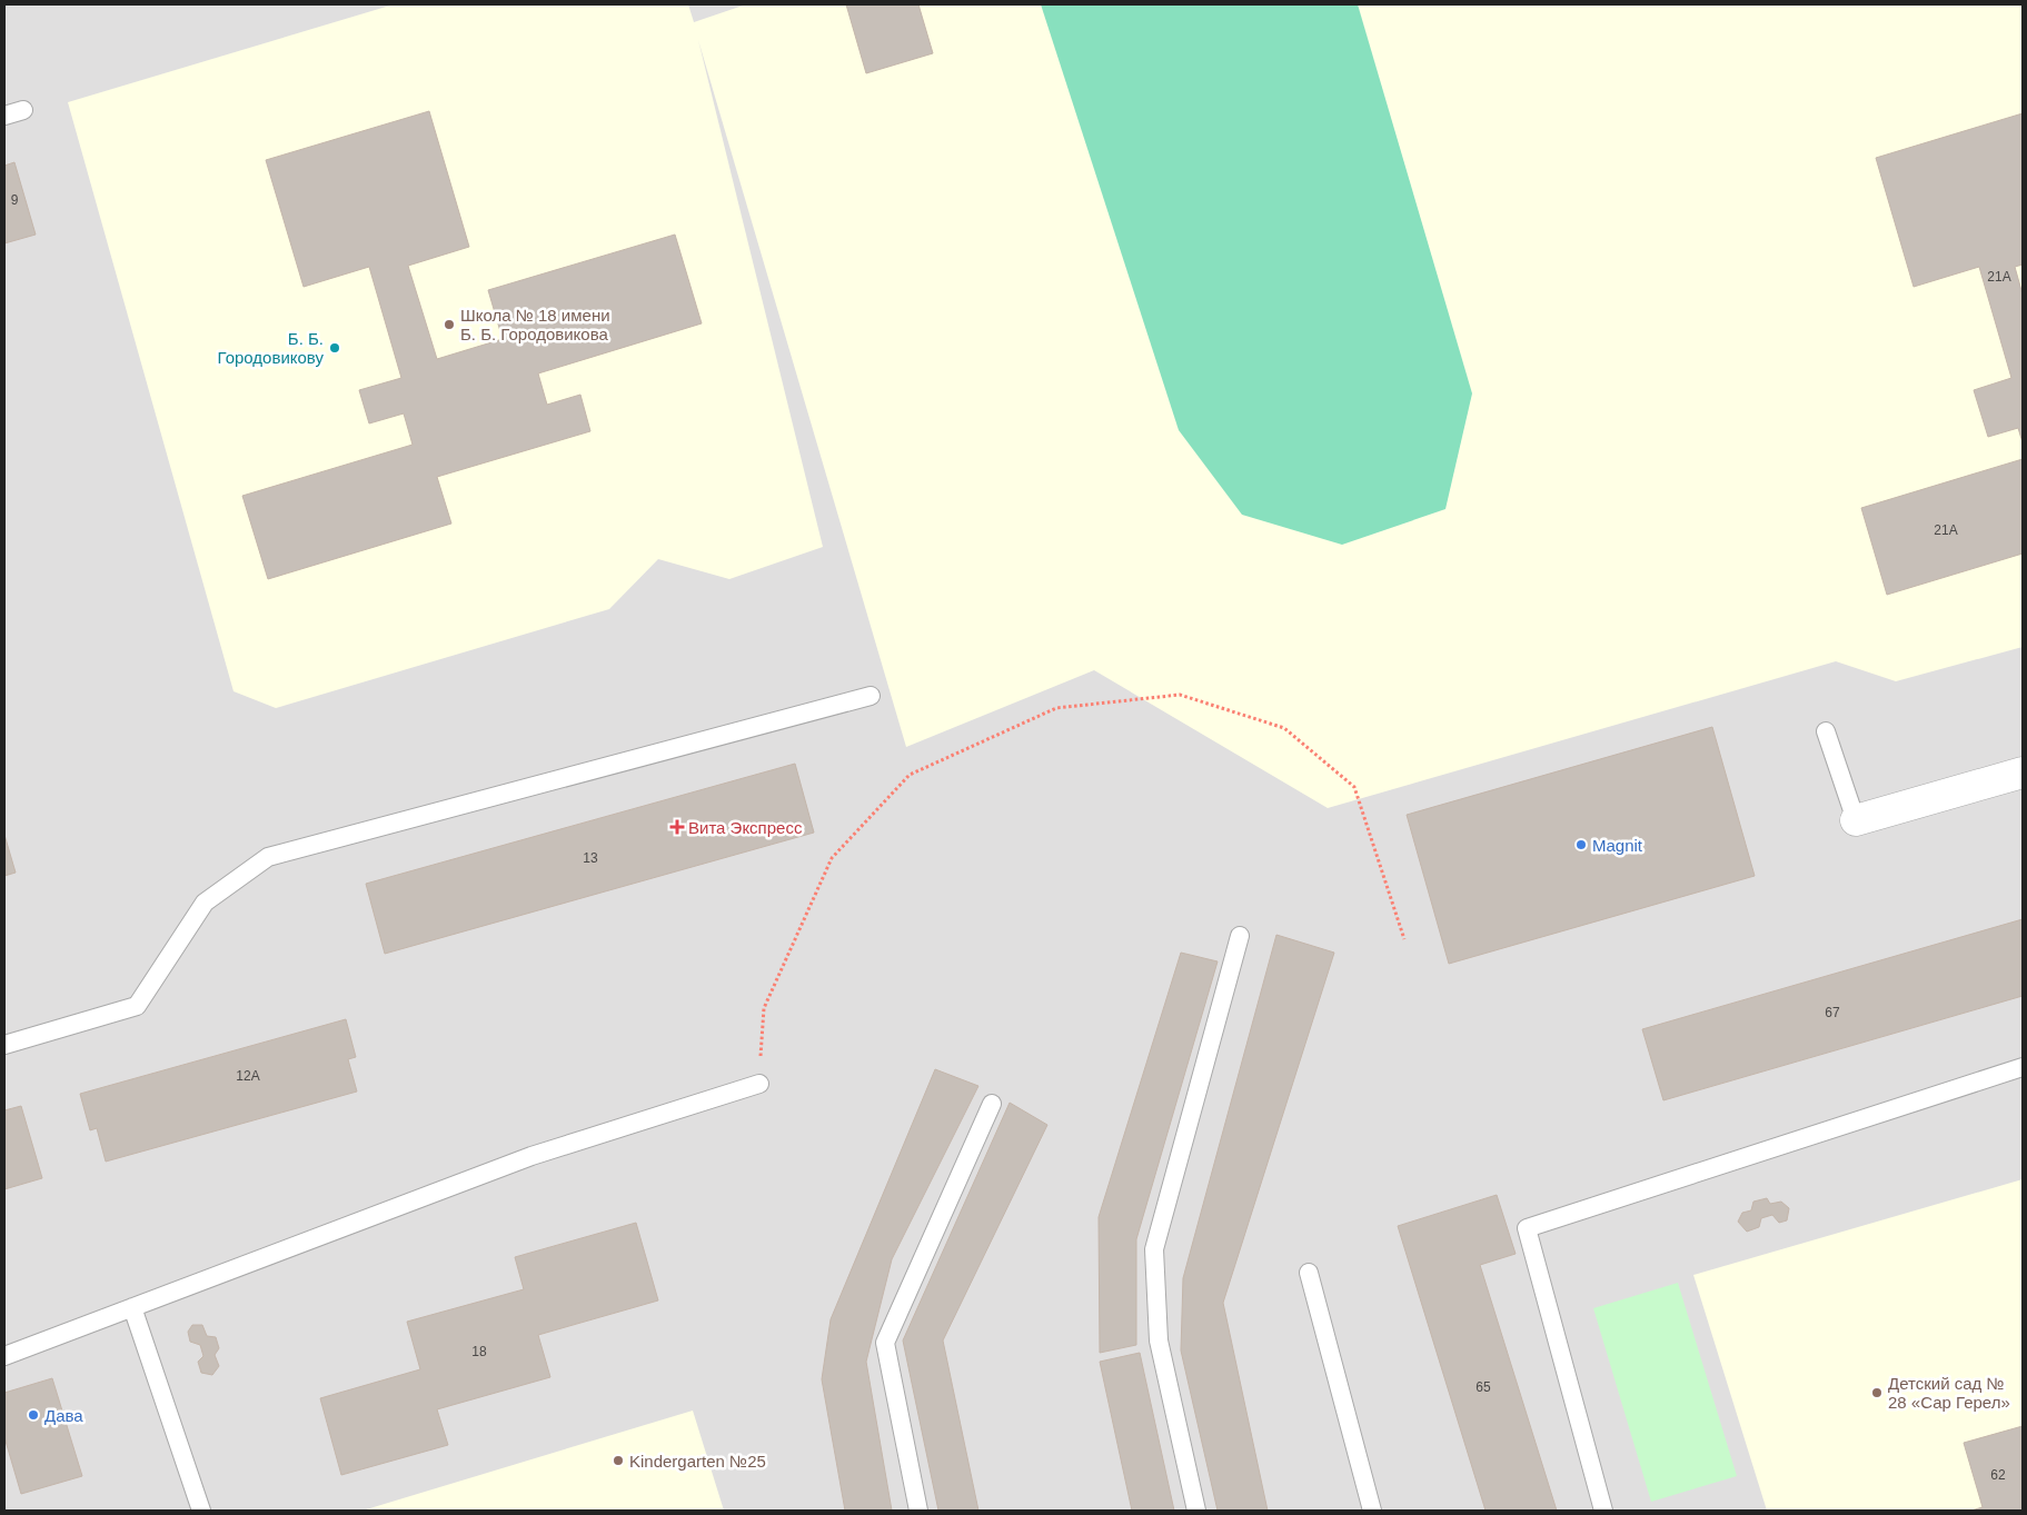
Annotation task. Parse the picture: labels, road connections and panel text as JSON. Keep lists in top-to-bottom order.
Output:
{
  "places": {
    "other": [
      "Школа № 18 имени Б. Б. Городовикова",
      "Б. Б. Городовикову",
      "Magnit",
      "Детский сад № 28 «Сар Герел»",
      "Дава",
      "Kindergarten №25"
    ],
    "health": ["Вита Экспресс"]
  },
  "house_numbers": [
    "9",
    "21А",
    "21А",
    "13",
    "67",
    "12А",
    "18",
    "65",
    "62"
  ]
}
